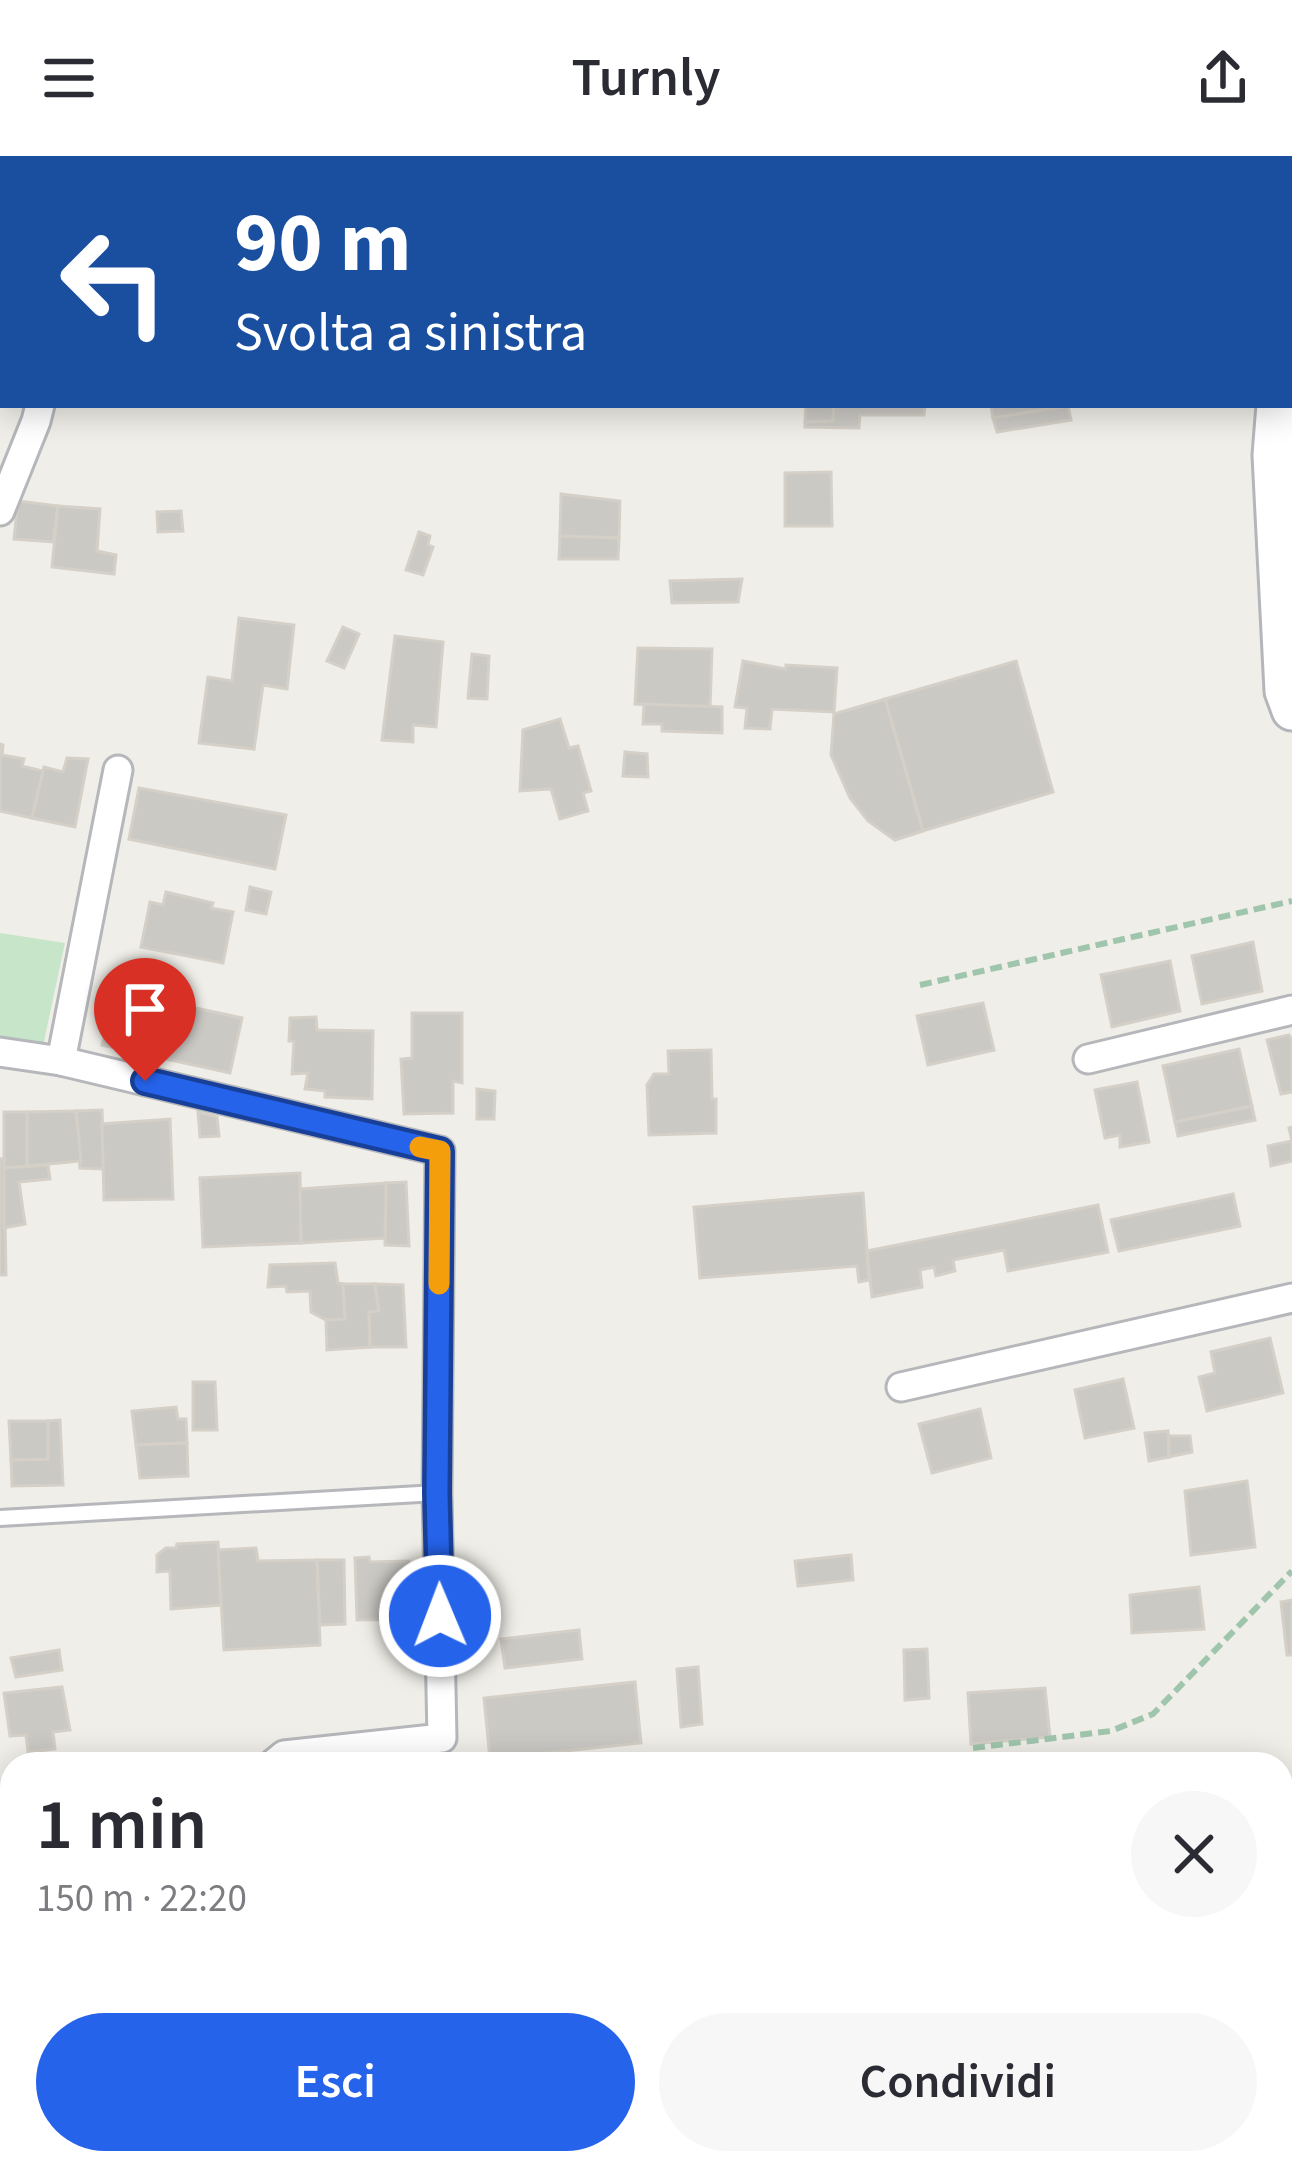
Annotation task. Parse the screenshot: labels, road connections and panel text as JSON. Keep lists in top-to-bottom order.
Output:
{
  "page": {
    "header": "Turnly",
    "turn": ["90 m", "Svolta a sinistra"],
    "heading": ["1 min", "150 m · 22:20"],
    "buttons": ["Esci", "Condividi"]
  }
}
